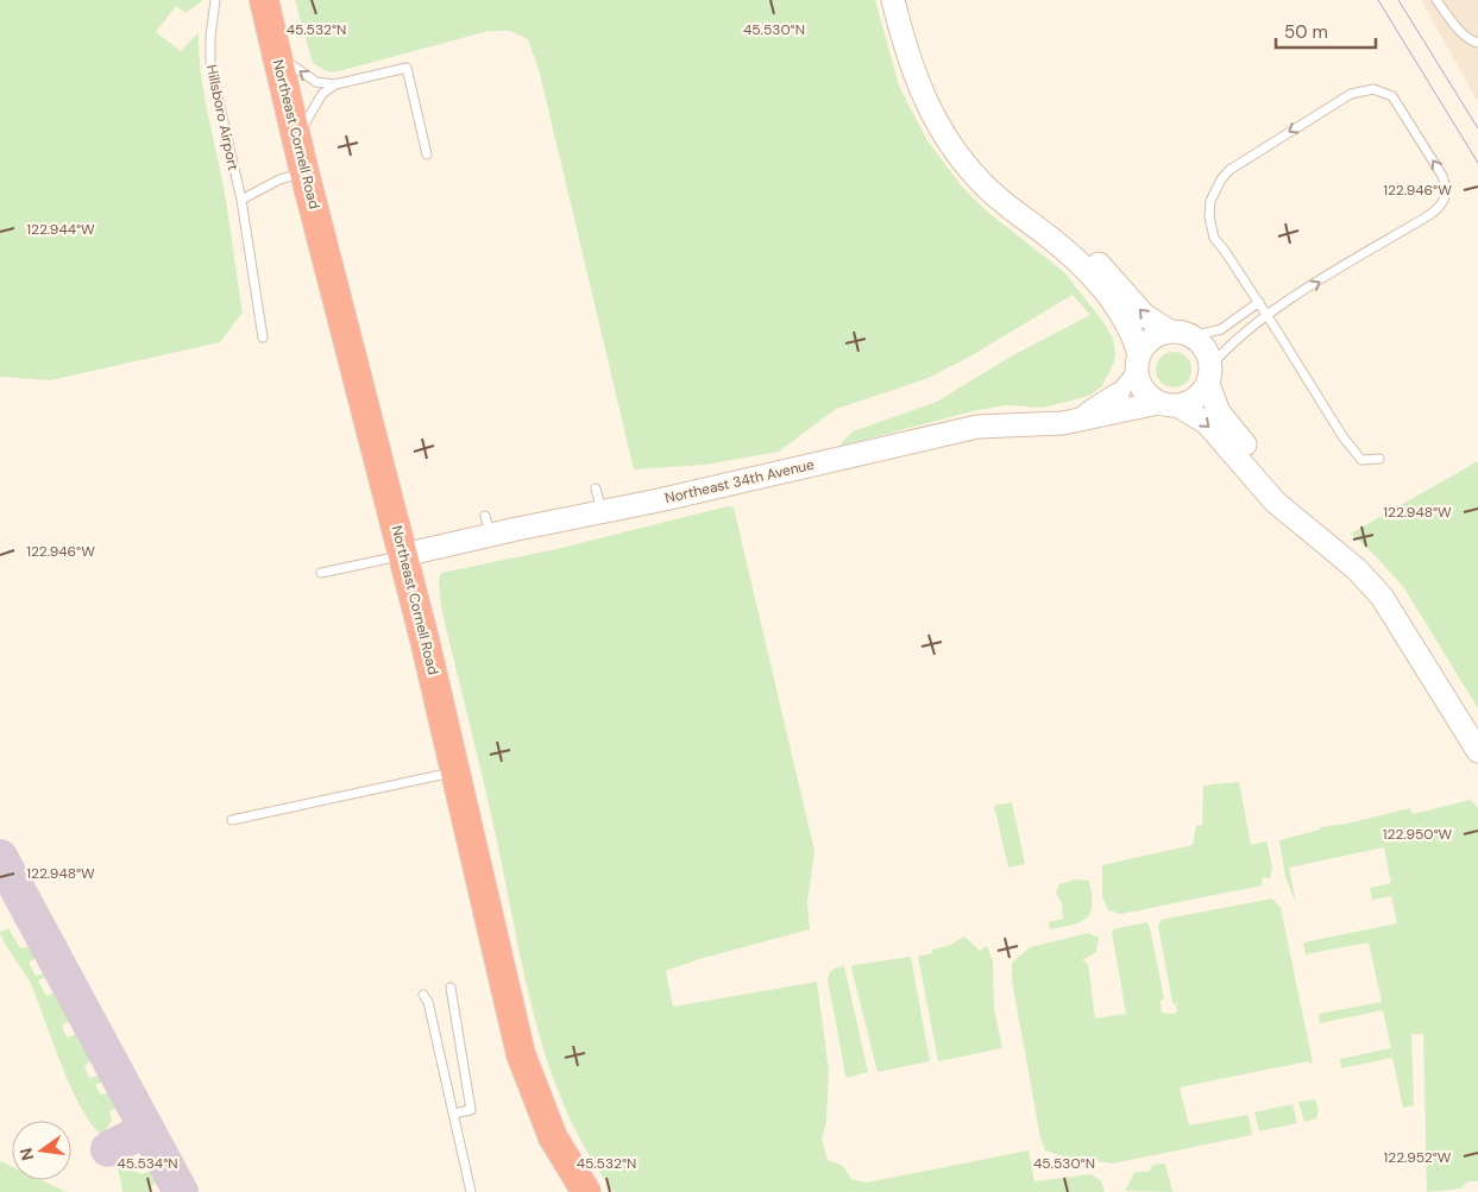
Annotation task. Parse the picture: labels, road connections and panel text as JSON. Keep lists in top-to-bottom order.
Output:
{
  "streets": {
    "highway": ["Northeast Cornell Road"],
    "street": ["Northeast 34th Avenue"],
    "lane": ["Hillsboro Airport"]
  },
  "crossings": [
    ["Northeast Cornell Road", "Northeast 34th Avenue"]
  ],
  "scale_bar": "50 m",
  "north": "left",
  "coordinates": [
    "45.532°N",
    "45.530°N",
    "122.946°W",
    "122.944°W",
    "122.948°W",
    "122.950°W",
    "122.952°W",
    "45.534°N"
  ]
}
